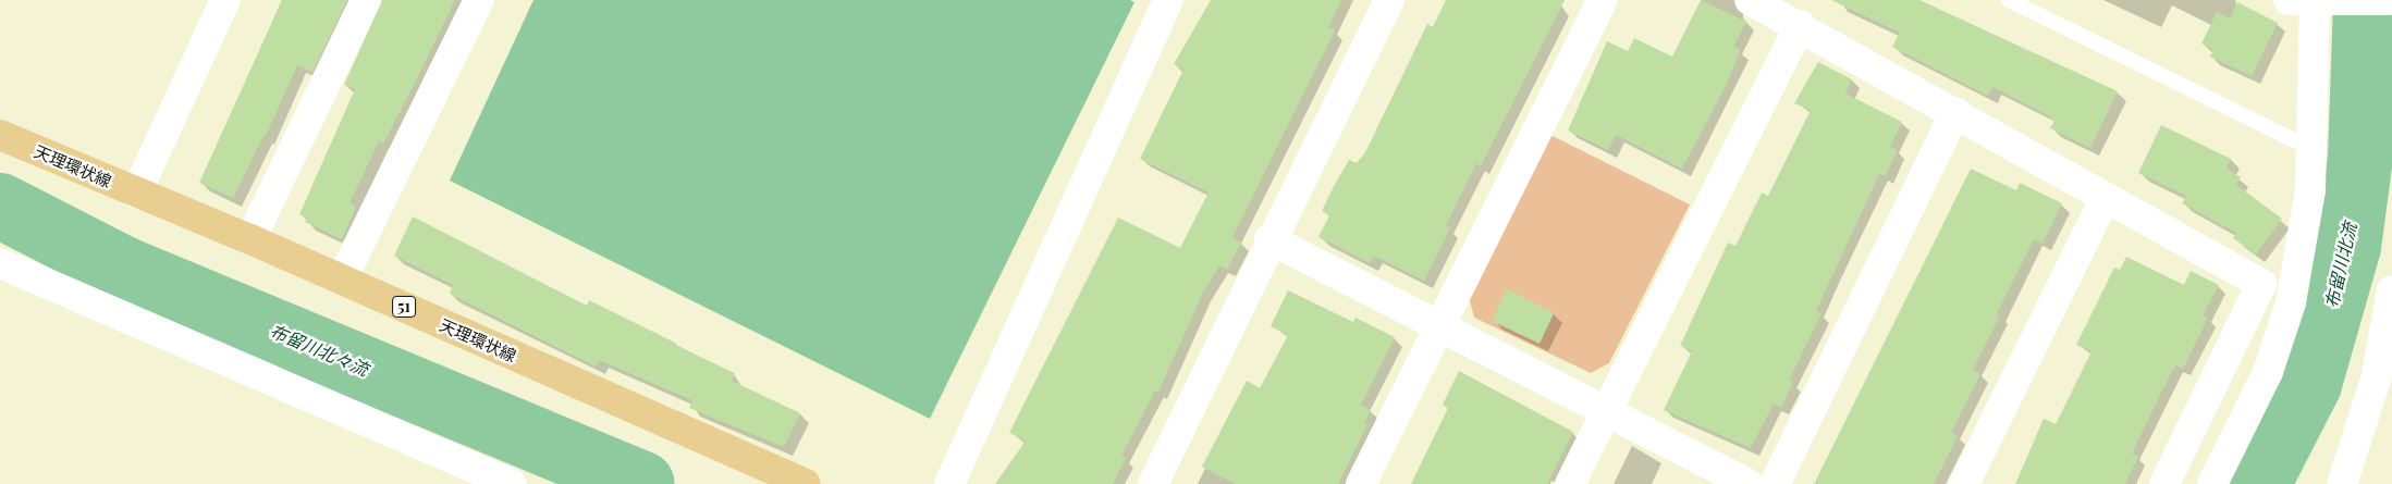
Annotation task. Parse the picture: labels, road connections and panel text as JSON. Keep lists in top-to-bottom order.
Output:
{
  "streets": {
    "main road": ["天理環状線", "51"]
  },
  "water": ["布留川北流", "布留川北々流"]
}
